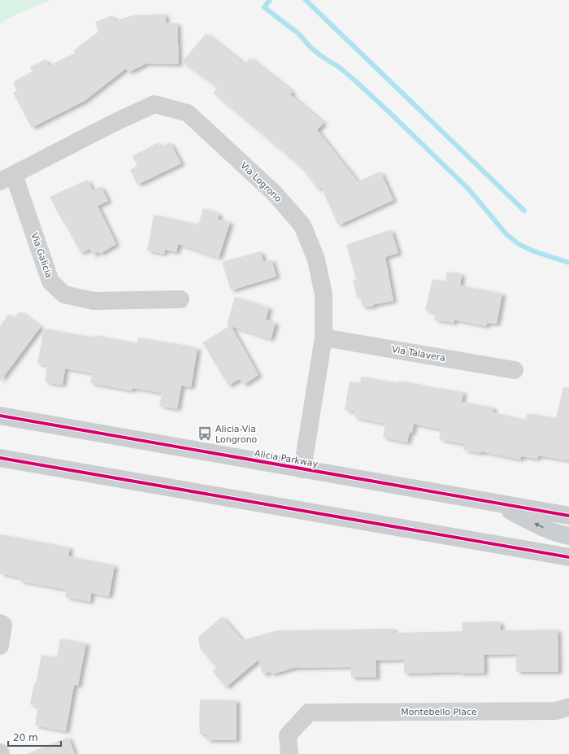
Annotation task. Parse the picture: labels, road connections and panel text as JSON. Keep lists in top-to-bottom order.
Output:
{
  "streets": {
    "main road": ["Alicia Parkway"],
    "street": [
      "Via Logrono",
      "Via Galicia",
      "Via Talavera",
      "Montebello Place"
    ]
  },
  "crossings": [
    ["Via Logrono", "Via Galicia"],
    ["Via Logrono", "Via Talavera"],
    ["Via Logrono", "Alicia Parkway"]
  ],
  "places": {
    "bus stop": ["Alicia-Via Longrono"]
  },
  "scale_bar": "20 m"
}
